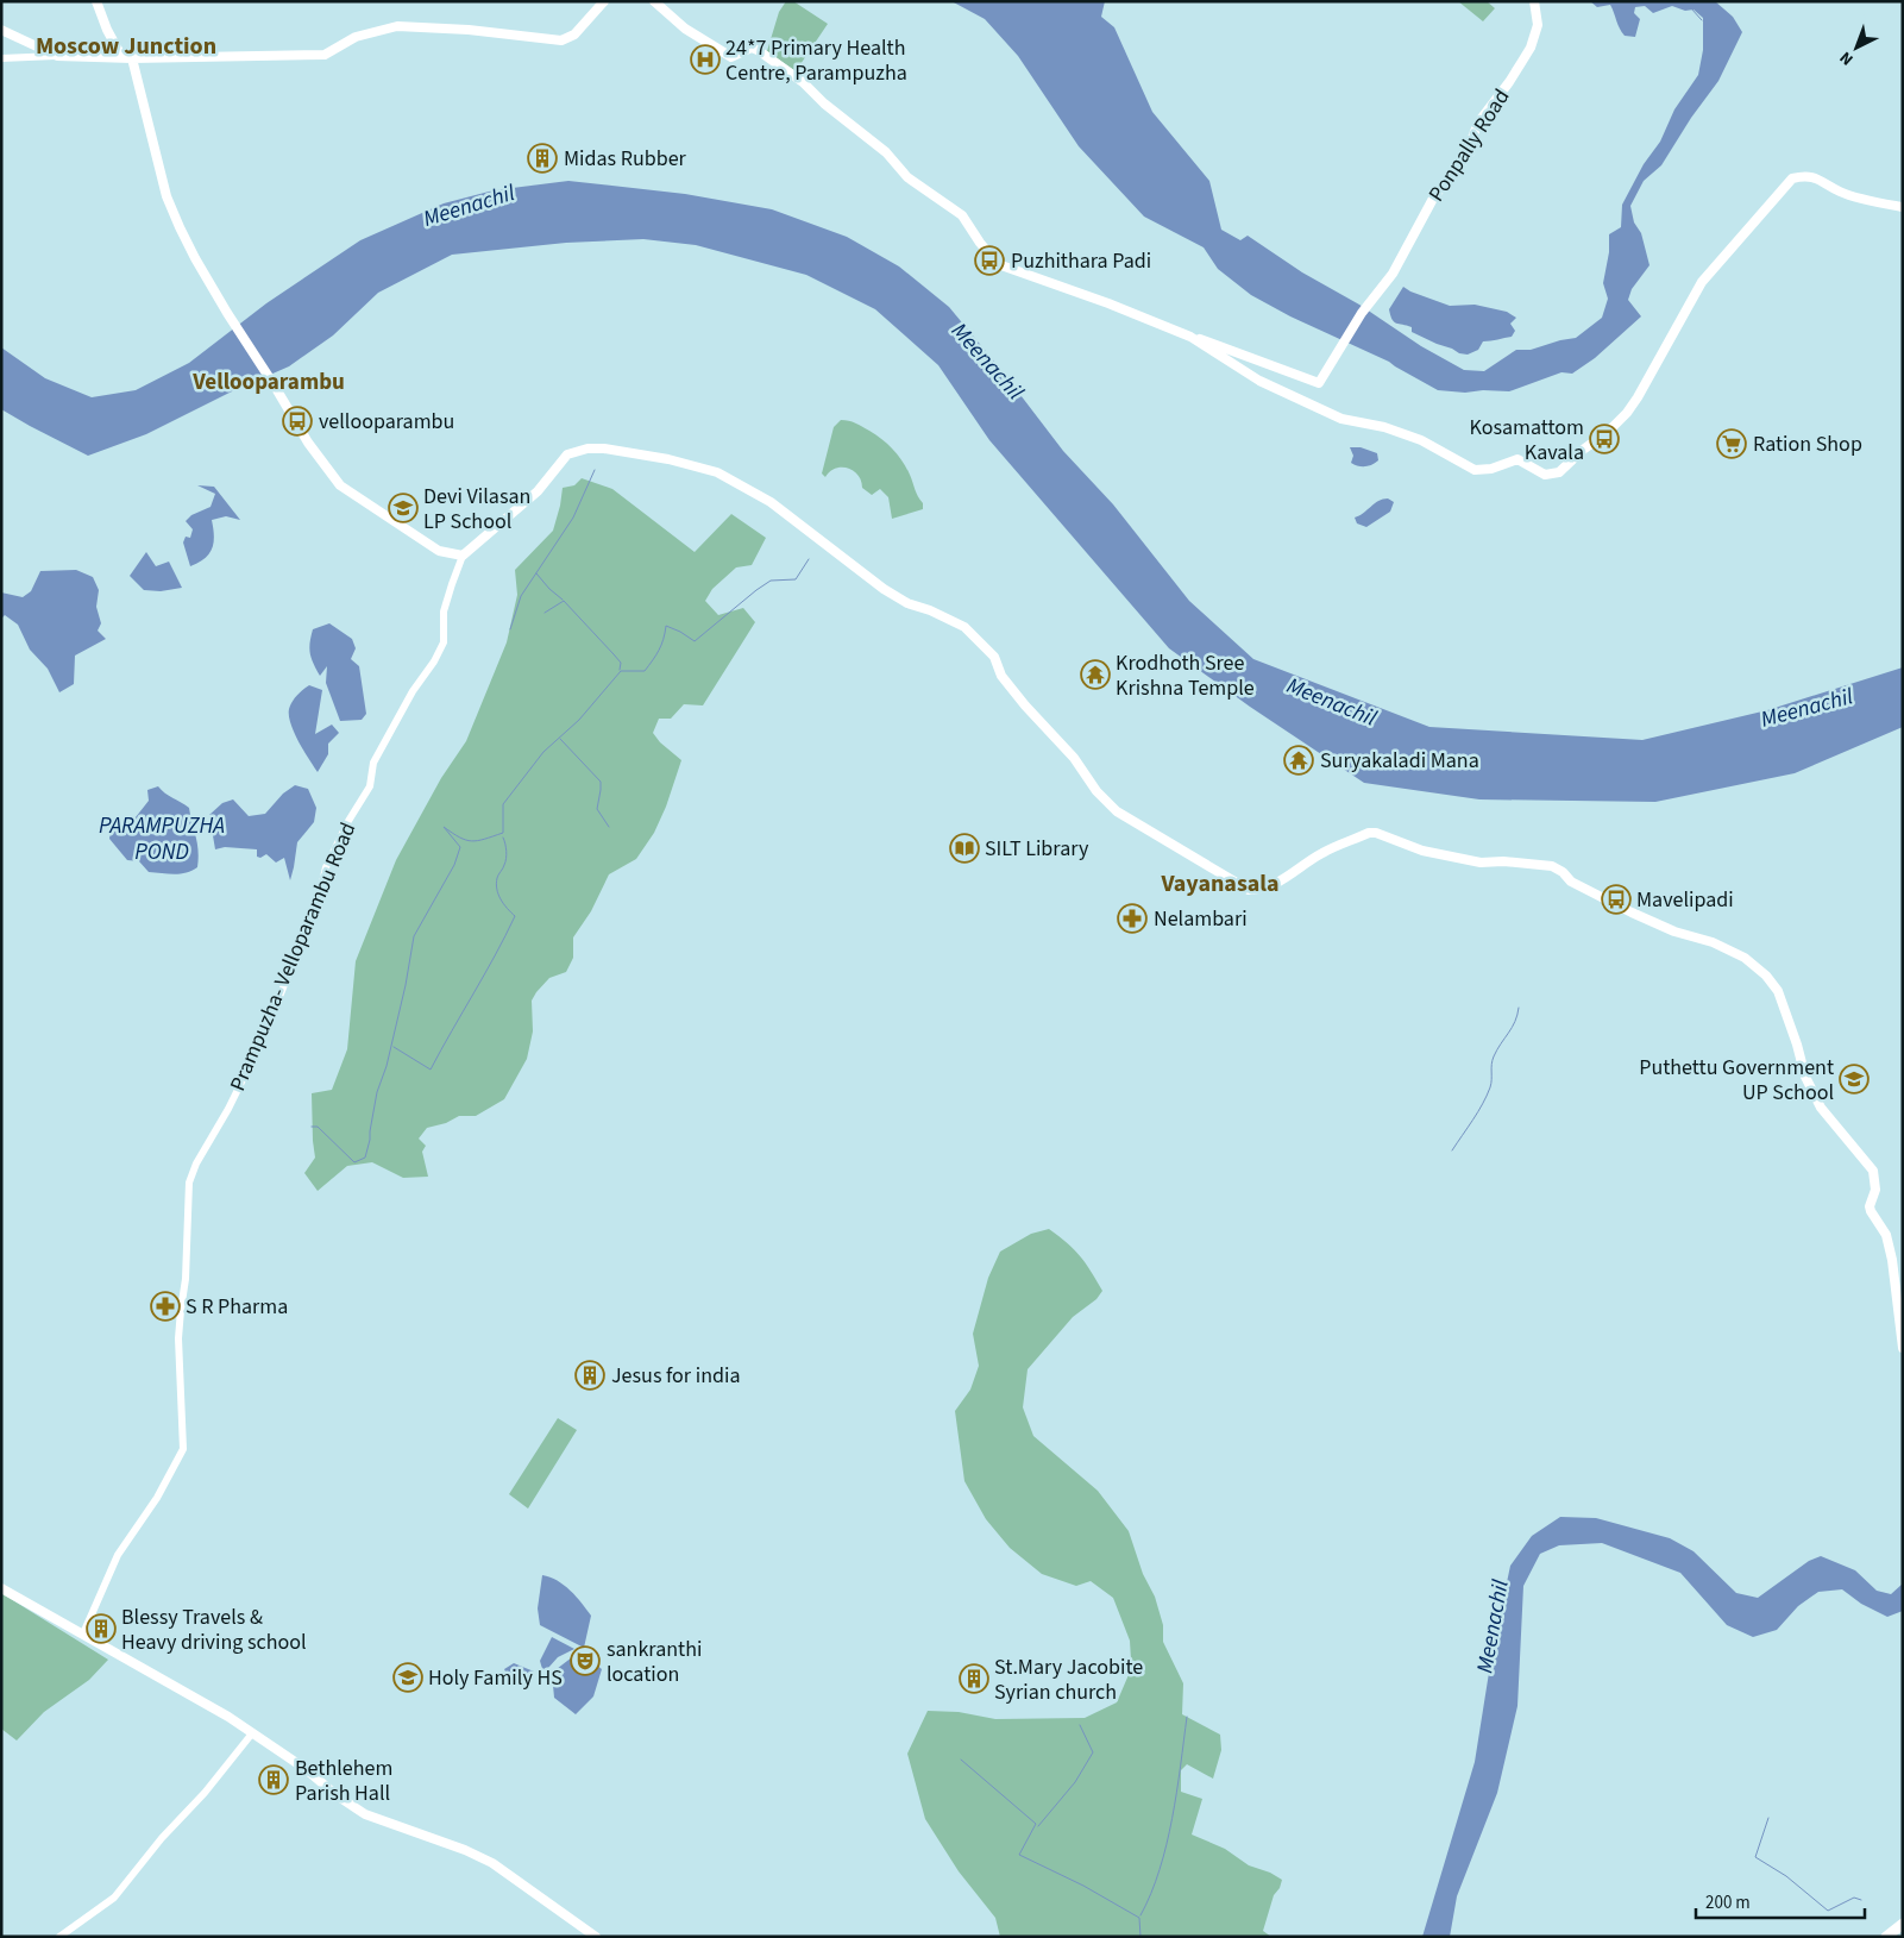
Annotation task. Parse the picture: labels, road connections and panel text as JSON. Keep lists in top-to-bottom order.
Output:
{
  "streets": {
    "main road": ["Ponpally Road"],
    "street": ["Prampuzha- Velloparambu Road"]
  },
  "districts": ["Moscow Junction", "Vellooparambu", "Vayanasala"],
  "water": ["Meenachil", "PARAMPUZHA POND"],
  "places": {
    "hospital": ["24*7 Primary Health Centre, Parampuzha"],
    "building": [
      "Midas Rubber",
      "Jesus for india",
      "Blessy Travels & Heavy driving school",
      "St.Mary Jacobite Syrian church",
      "Bethlehem Parish Hall"
    ],
    "bus stop": [
      "Puzhithara Padi",
      "vellooparambu",
      "Kosamattom Kavala",
      "Mavelipadi"
    ],
    "supermarket": ["Ration Shop"],
    "school or university": ["Devi Vilasan LP School", "Puthettu Government UP School", "Holy Family HS"],
    "temple": ["Krodhoth Sree Krishna Temple", "Suryakaladi Mana"],
    "library": ["SILT Library"],
    "pharmacy": ["Nelambari", "S R Pharma"],
    "theatre": ["sankranthi location"]
  },
  "scale_bar": "200 m",
  "north": "bottom left"
}
